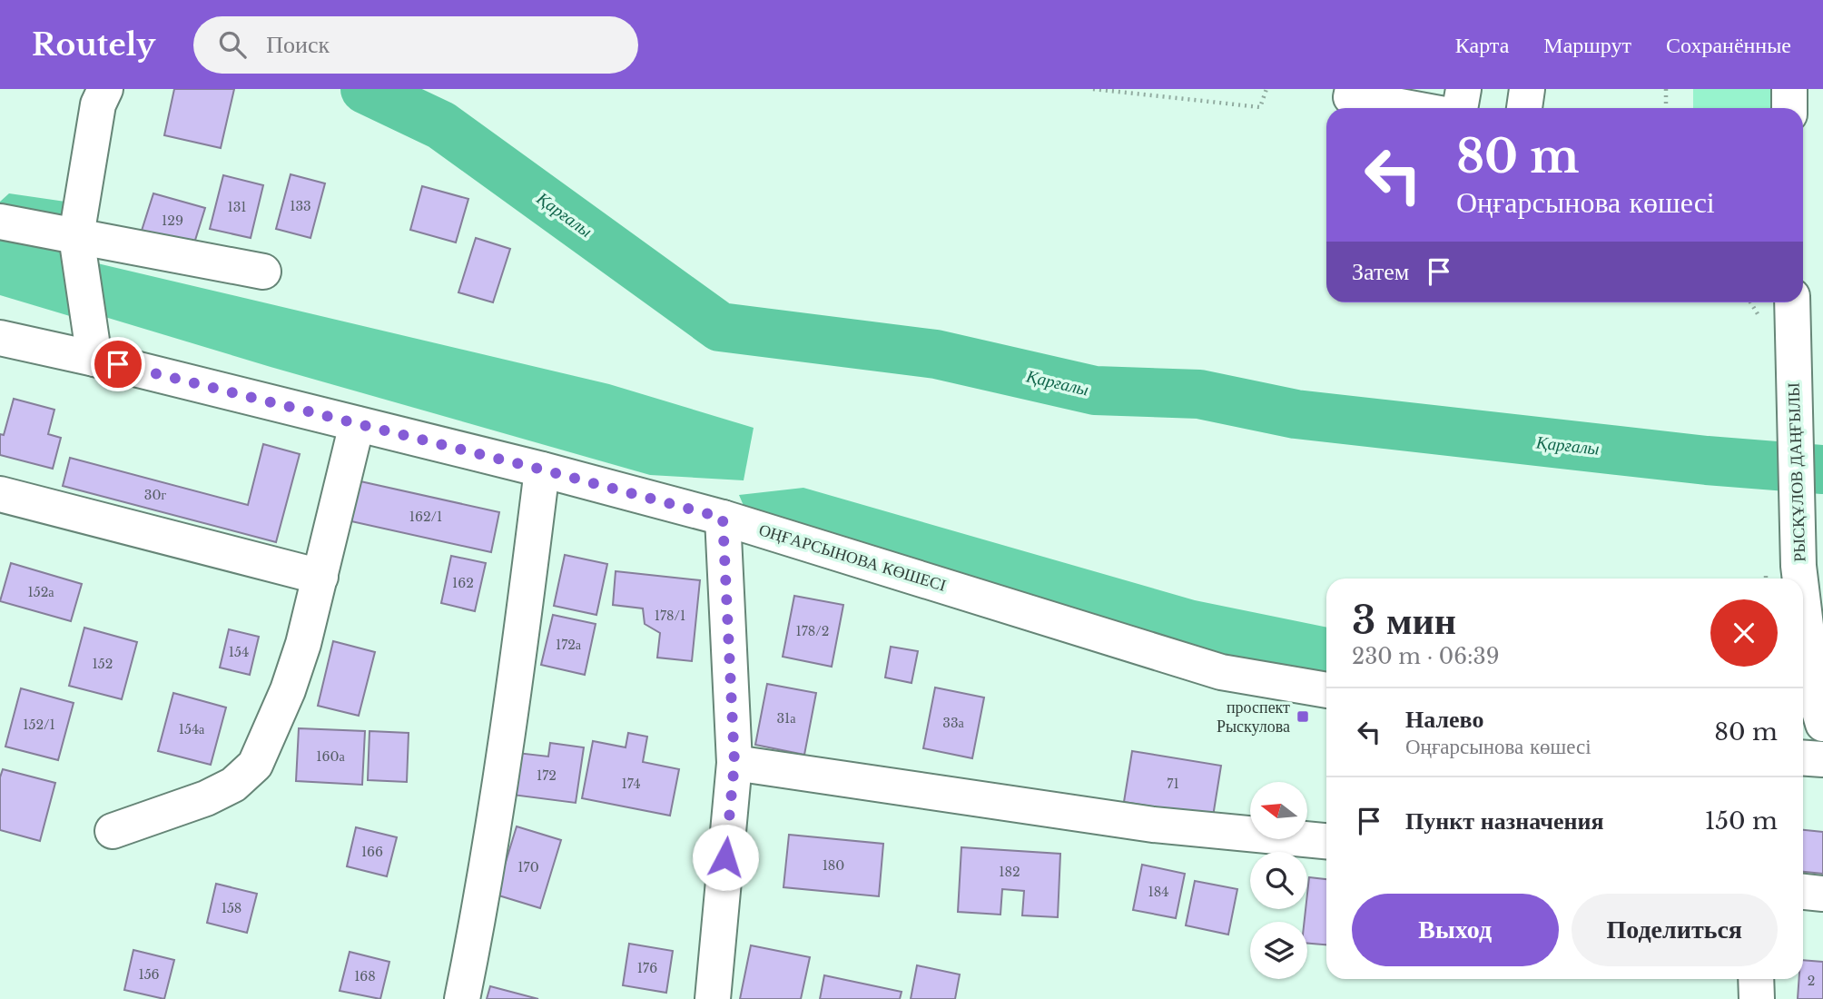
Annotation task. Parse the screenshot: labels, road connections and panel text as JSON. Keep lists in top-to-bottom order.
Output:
{
  "streets": {
    "street": ["РЫСҚҰЛОВ ДАҢҒЫЛЫ", "ОҢҒАРСЫНОВА КӨШЕСІ"]
  },
  "water": ["Қарғалы"],
  "places": {
    "transit": ["проспект Рыскулова"]
  },
  "house_numbers": [
    "133",
    "131",
    "129",
    "30г",
    "162/1",
    "162",
    "152а",
    "178/1",
    "178/2",
    "172а",
    "154",
    "152",
    "31а",
    "33а",
    "152/1",
    "154а",
    "160а",
    "172",
    "174",
    "71",
    "166",
    "180",
    "170",
    "182",
    "184",
    "158",
    "176",
    "156",
    "168",
    "2"
  ],
  "north": "left",
  "page": {
    "header": "Routely",
    "search": "Поиск",
    "nav": ["Карта", "Маршрут", "Сохранённые"],
    "turn": ["80 m", "Оңғарсынова көшесі"],
    "then": "Затем",
    "heading": ["3 мин", "230 m · 06:39"],
    "list": [
      {
        "name": "Налево",
        "note": "Оңғарсынова көшесі",
        "value": "80 m"
      },
      {
        "name": "Пункт назначения",
        "value": "150 m"
      }
    ],
    "buttons": ["Выход", "Поделиться"]
  }
}
